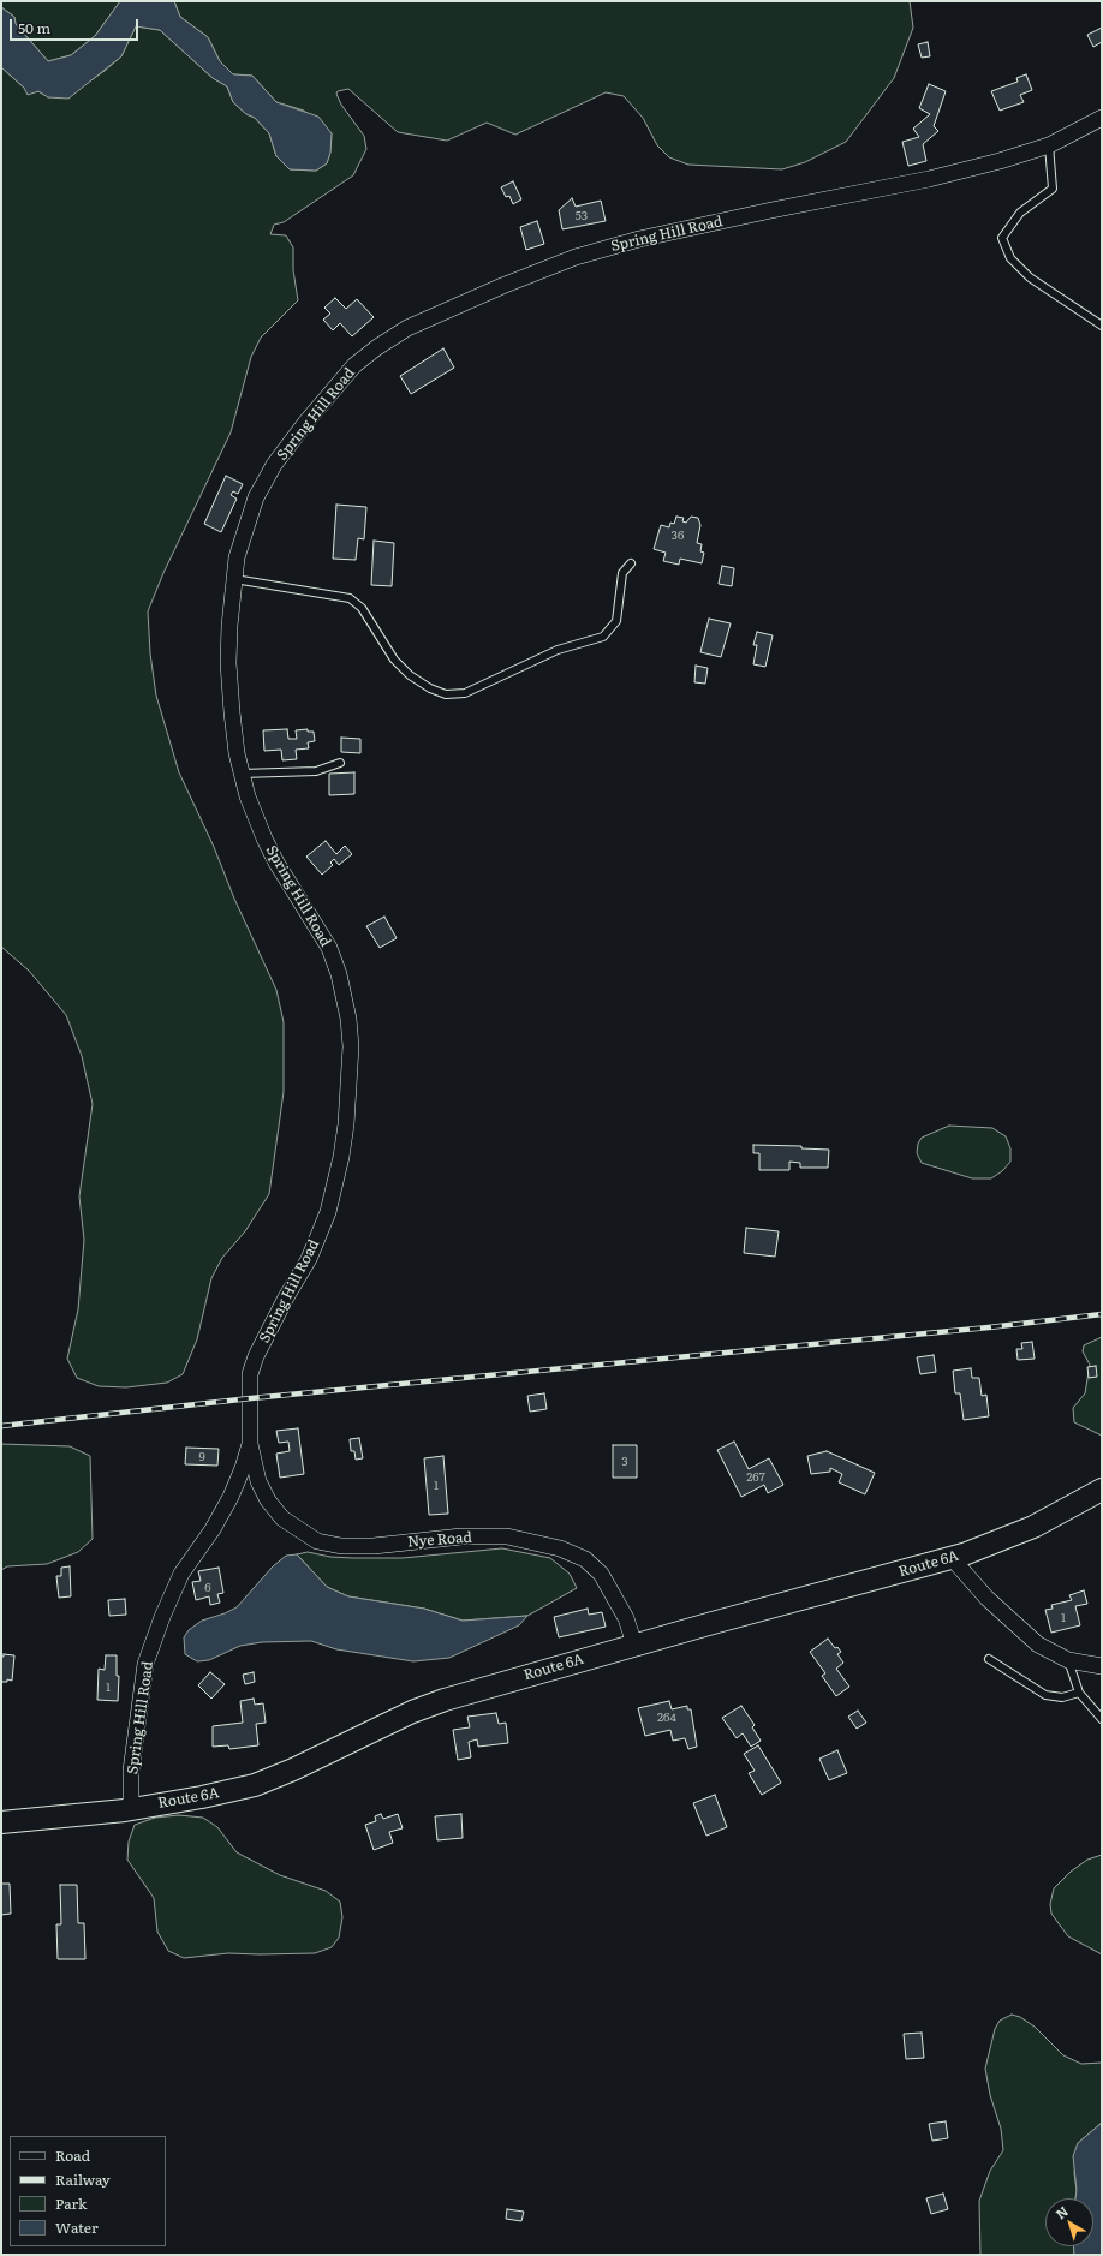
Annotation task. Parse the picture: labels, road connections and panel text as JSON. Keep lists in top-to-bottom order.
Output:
{
  "streets": {
    "main road": ["Route 6A"],
    "street": ["Spring Hill Road", "Nye Road"]
  },
  "crossings": [
    ["Spring Hill Road", "Nye Road"],
    ["Spring Hill Road", "Route 6A"],
    ["Nye Road", "Route 6A"]
  ],
  "house_numbers": [
    "53",
    "36",
    "9",
    "3",
    "267",
    "1",
    "6",
    "1",
    "1",
    "264"
  ],
  "legend": [
    "Road",
    "Railway",
    "Park",
    "Water"
  ],
  "scale_bar": "50 m",
  "north": "top left"
}
